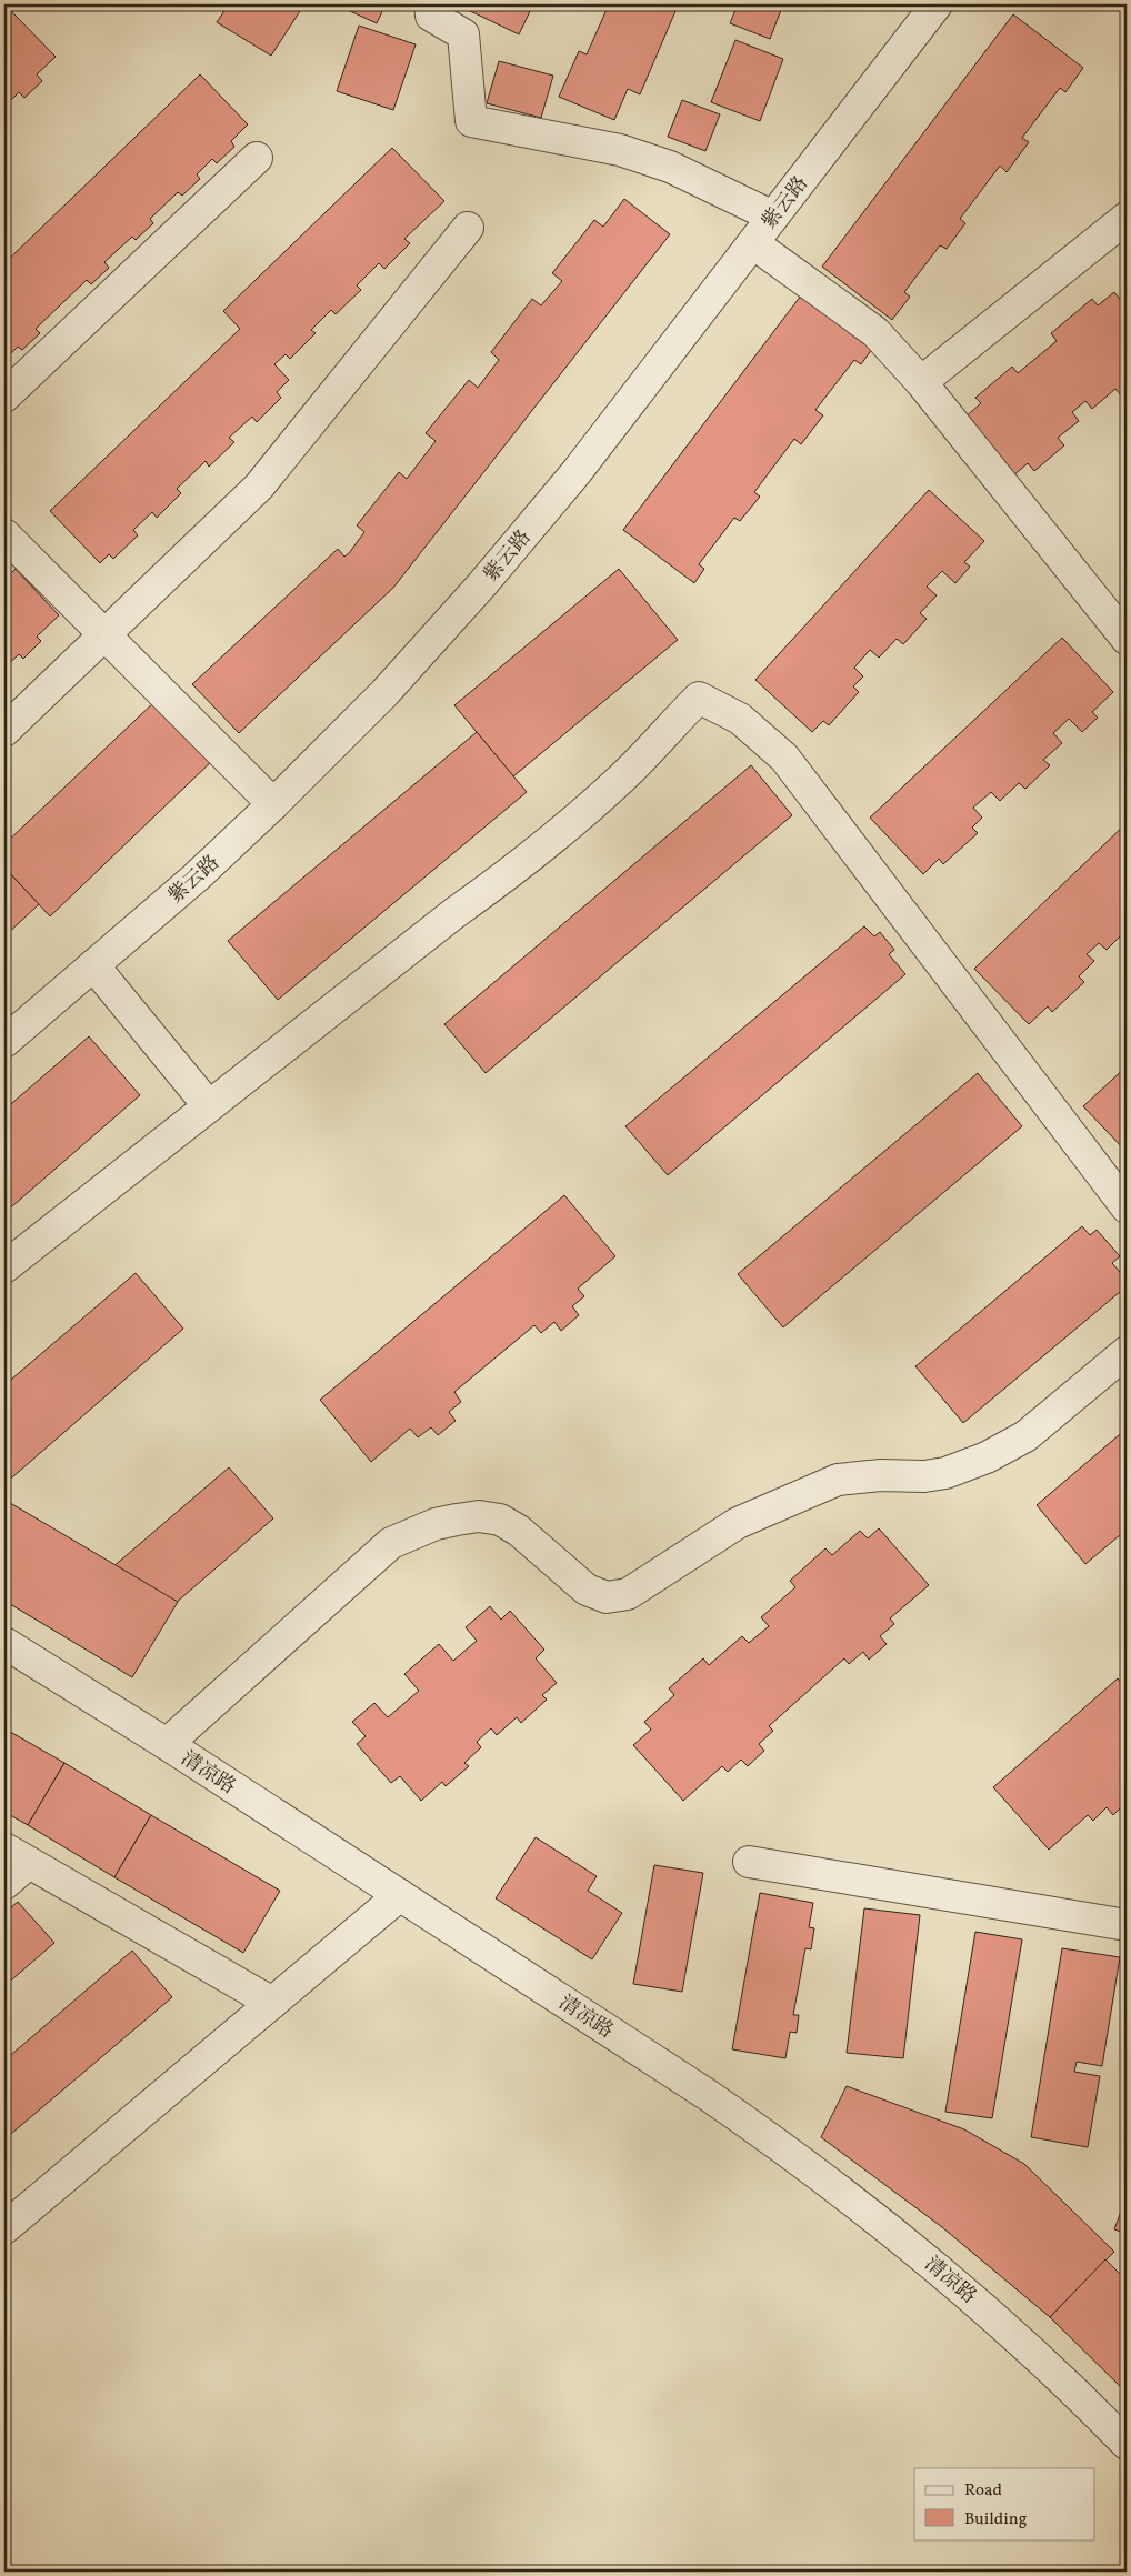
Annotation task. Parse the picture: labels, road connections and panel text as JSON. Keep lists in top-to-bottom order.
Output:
{
  "streets": {
    "street": ["紫云路", "清凉路"]
  },
  "legend": ["Road", "Building"]
}
